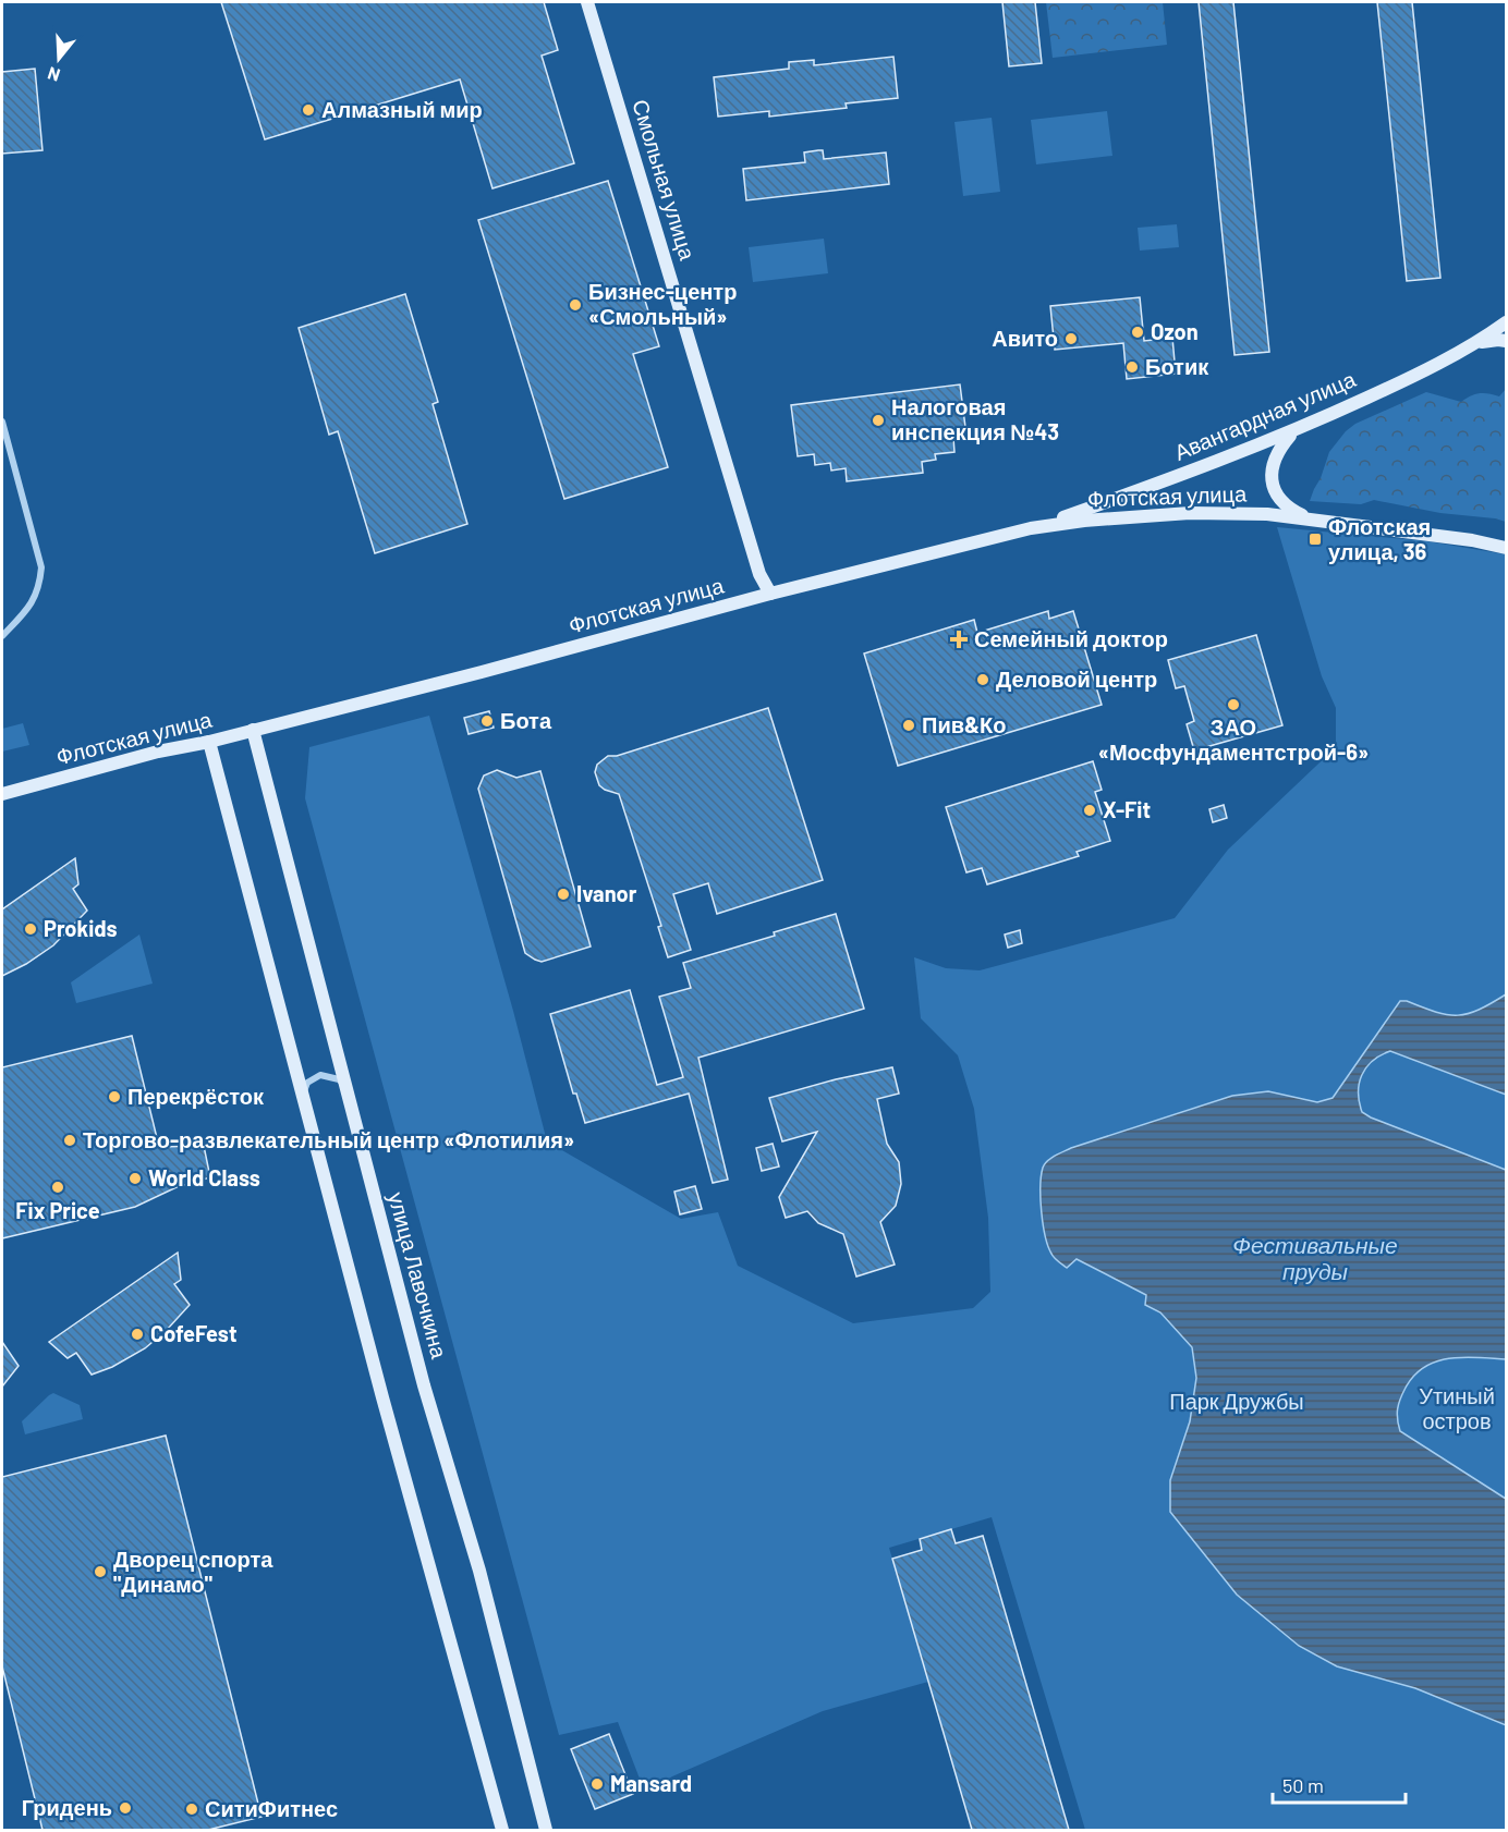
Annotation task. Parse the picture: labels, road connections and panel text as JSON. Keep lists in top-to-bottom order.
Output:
{
  "streets": {
    "main road": [
      "Смольная улица",
      "Авангардная улица",
      "Флотская улица",
      "улица Лавочкина"
    ]
  },
  "crossings": [
    ["Смольная улица", "Флотская улица"],
    ["Авангардная улица", "Флотская улица"],
    ["Флотская улица", "улица Лавочкина"]
  ],
  "water": ["Фестивальные пруды"],
  "parks": ["Утиный остров", "Парк Дружбы"],
  "places": {
    "other": [
      "Алмазный мир",
      "Бизнес-центр «Смольный»",
      "Ozon",
      "Авито",
      "Ботик",
      "Налоговая инспекция №43",
      "Деловой центр",
      "ЗАО «Мосфундаментстрой-6»",
      "Бота",
      "Пив&Ко",
      "X-Fit",
      "Ivanor",
      "Prokids",
      "Перекрёсток",
      "Торгово-развлекательный центр «Флотилия»",
      "World Class",
      "Fix Price",
      "CofeFest",
      "Дворец спорта \"Динамо\"",
      "Mansard",
      "Гридень",
      "СитиФитнес"
    ],
    "transit": ["Флотская улица, 36"],
    "health": ["Семейный доктор"]
  },
  "scale_bar": "50 m",
  "north": "bottom"
}
